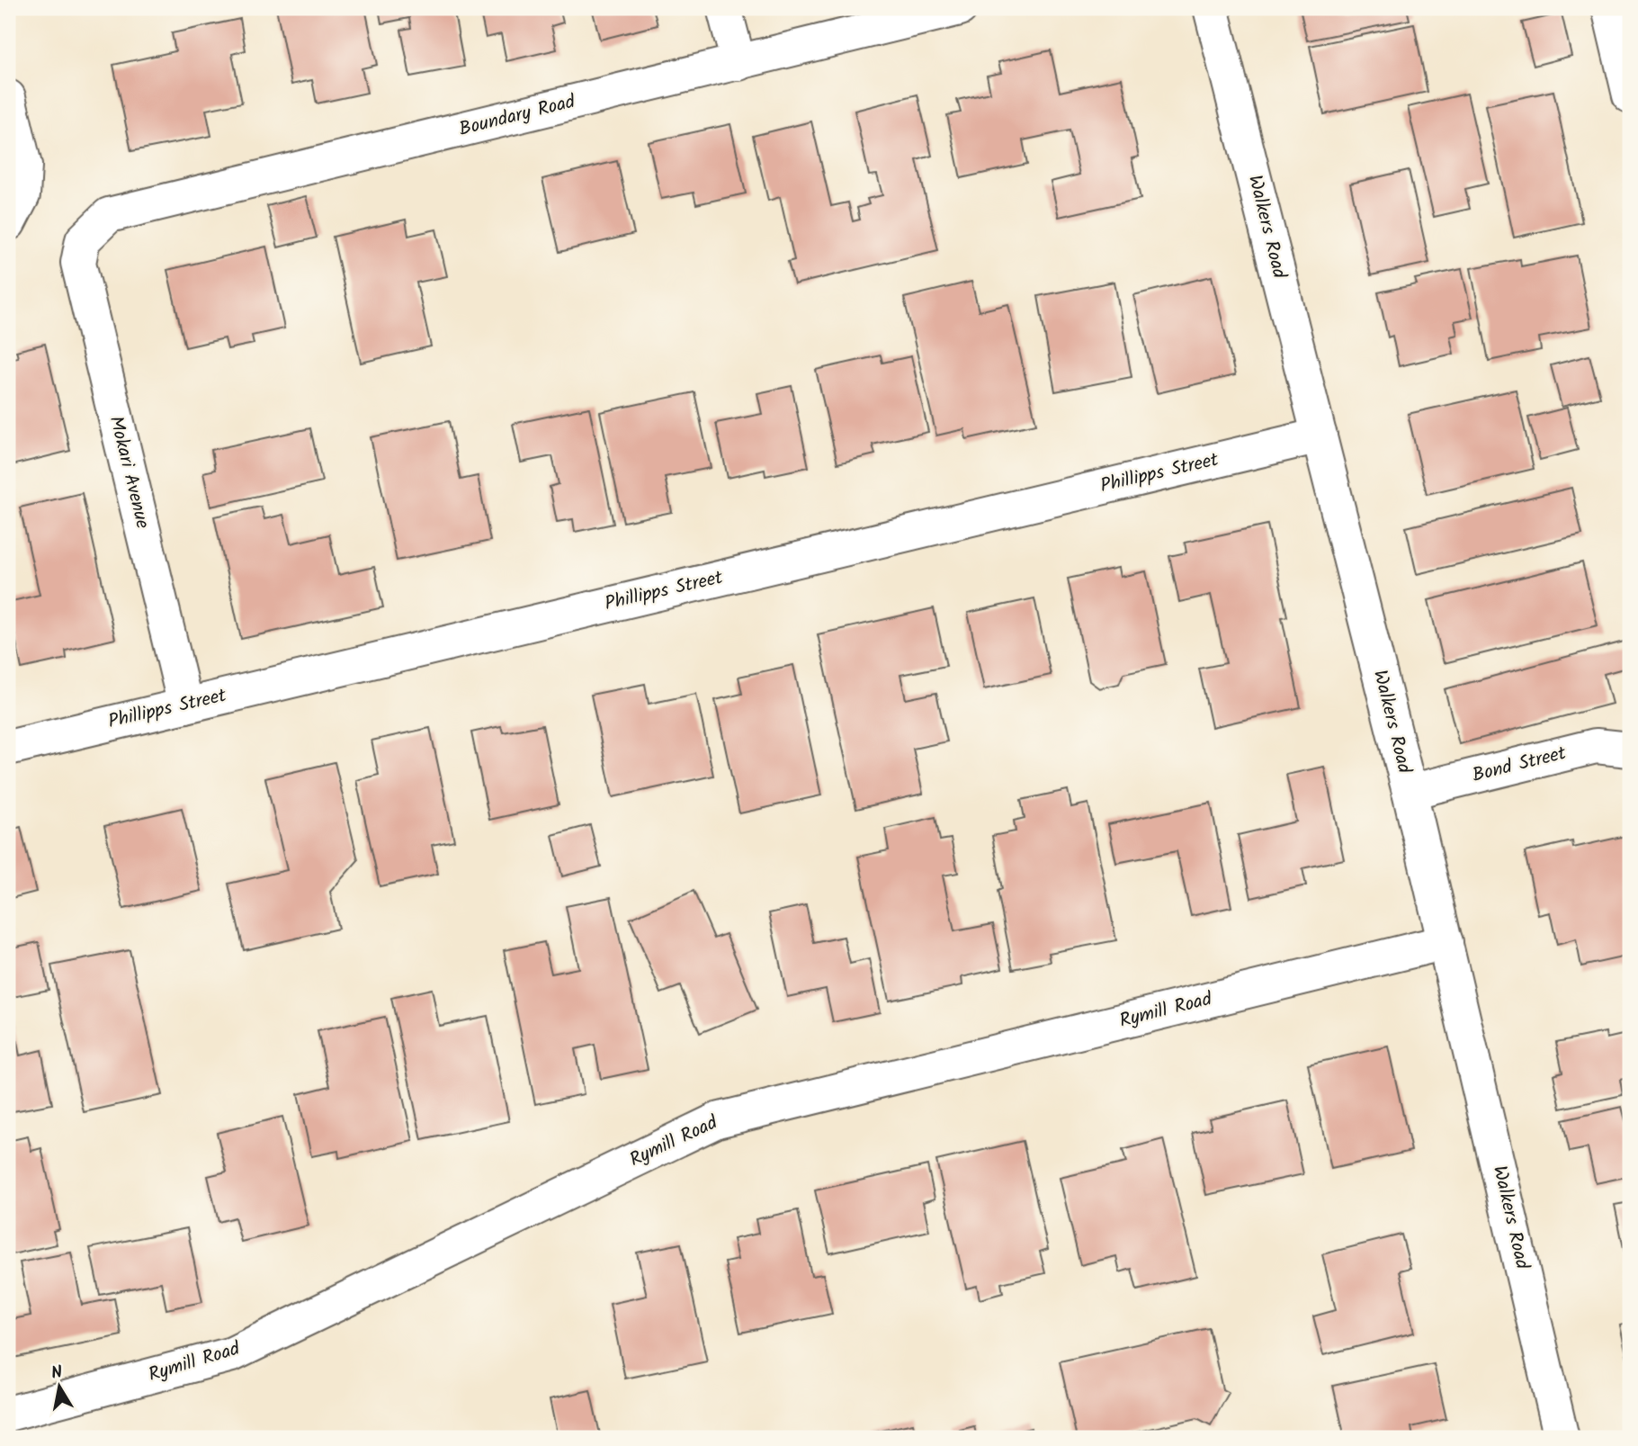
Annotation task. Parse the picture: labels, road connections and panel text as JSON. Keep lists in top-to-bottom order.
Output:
{
  "streets": {
    "street": [
      "Boundary Road",
      "Walkers Road",
      "Mokari Avenue",
      "Phillipps Street",
      "Bond Street",
      "Rymill Road"
    ]
  },
  "crossings": [
    ["Boundary Road", "Mokari Avenue"],
    ["Walkers Road", "Phillipps Street"],
    ["Walkers Road", "Bond Street"],
    ["Walkers Road", "Rymill Road"],
    ["Mokari Avenue", "Phillipps Street"]
  ],
  "north": "top"
}
